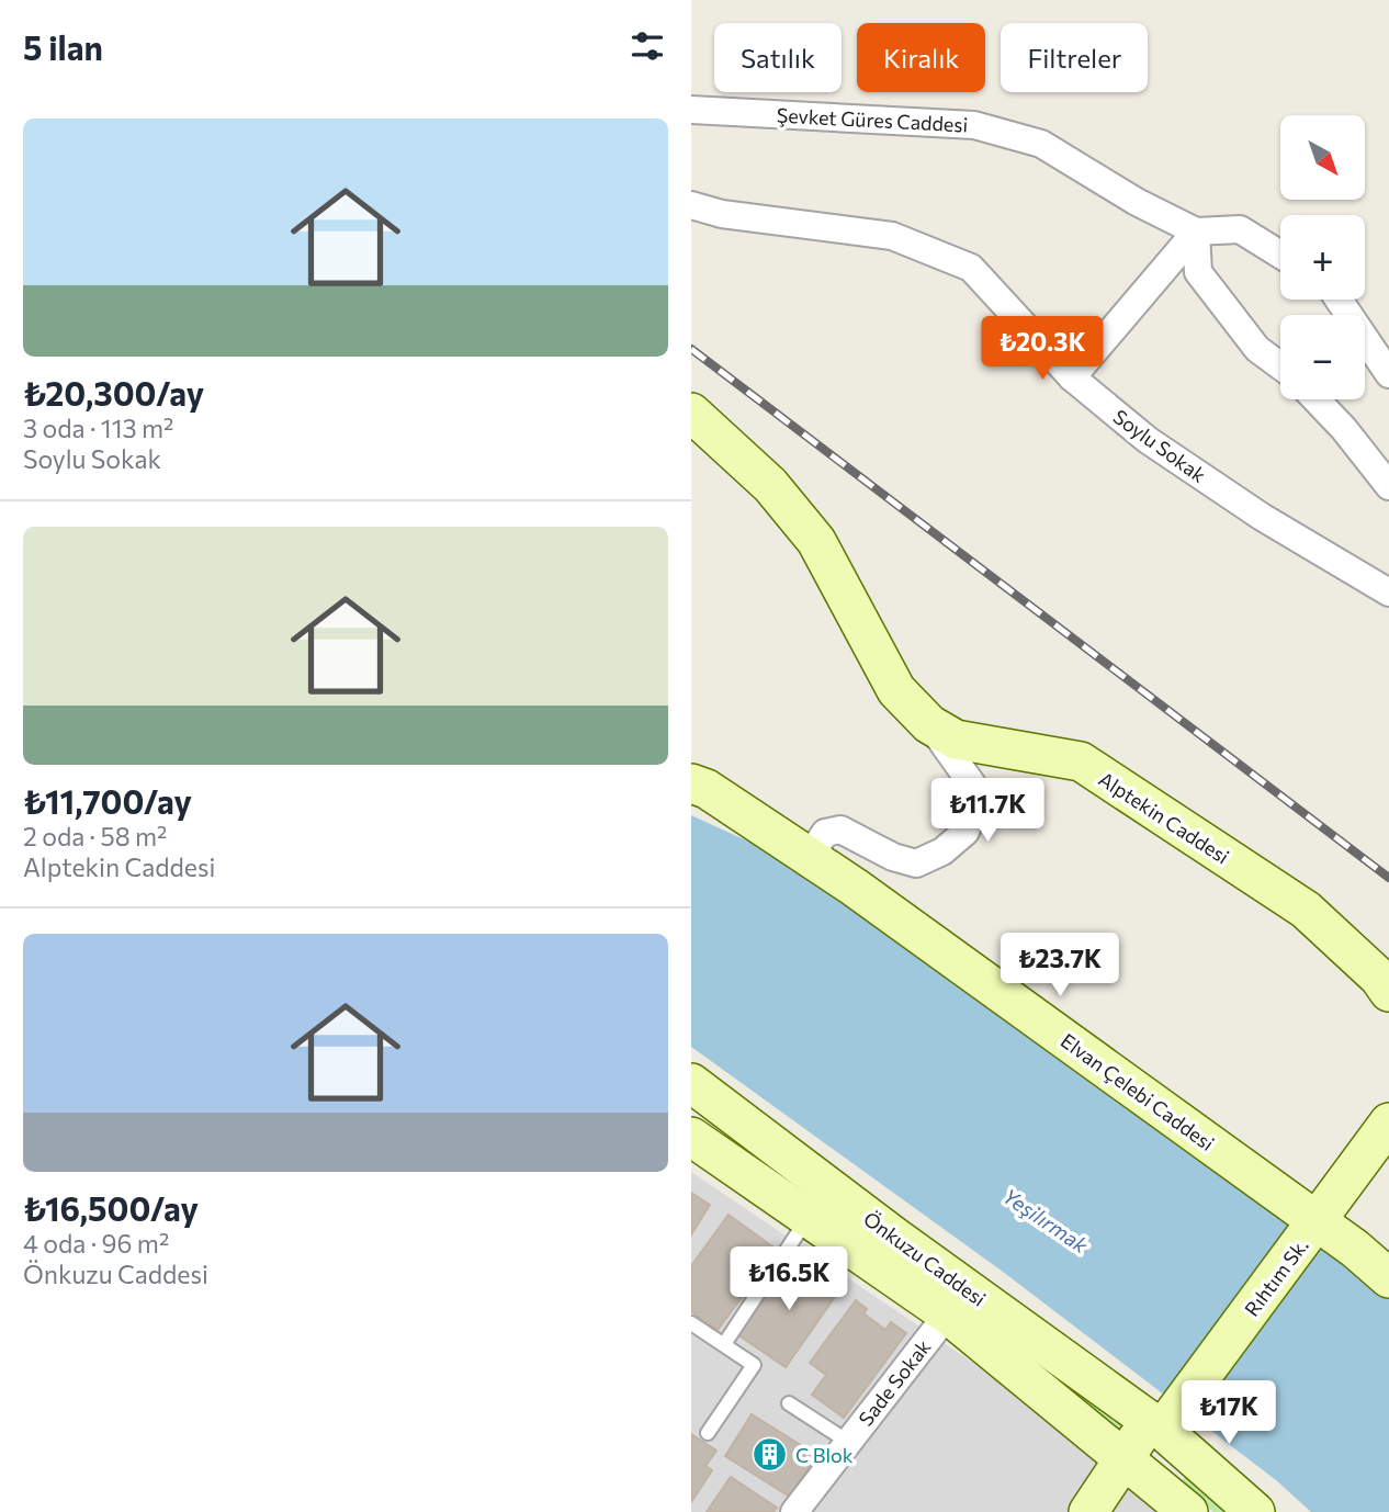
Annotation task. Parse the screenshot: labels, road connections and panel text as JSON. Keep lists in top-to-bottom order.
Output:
{
  "streets": {
    "street": [
      "Şevket Güres Caddesi",
      "Soylu Sokak",
      "Alptekin Caddesi",
      "Elvan Çelebi Caddesi",
      "Önkuzu Caddesi",
      "Rıhtım Sk.",
      "Sade Sokak"
    ]
  },
  "crossings": [
    ["Elvan Çelebi Caddesi", "Rıhtım Sk."],
    ["Önkuzu Caddesi", "Rıhtım Sk."],
    ["Önkuzu Caddesi", "Sade Sokak"]
  ],
  "water": ["Yeşilırmak"],
  "places": {
    "building": ["C Blok"]
  },
  "north": "bottom right",
  "page": {
    "heading": "5 ilan",
    "chip": ["Satılık", "Kiralık", "Filtreler"],
    "list": [
      {
        "name": "₺20,300/ay",
        "note": "3 oda · 113 m² · Soylu Sokak"
      },
      {
        "name": "₺11,700/ay",
        "note": "2 oda · 58 m² · Alptekin Caddesi"
      },
      {
        "name": "₺16,500/ay",
        "note": "4 oda · 96 m² · Önkuzu Caddesi"
      }
    ],
    "map_buttons": ["+", "−"],
    "price": [
      "₺20.3K",
      "₺11.7K",
      "₺23.7K",
      "₺16.5K",
      "₺17K"
    ]
  }
}
